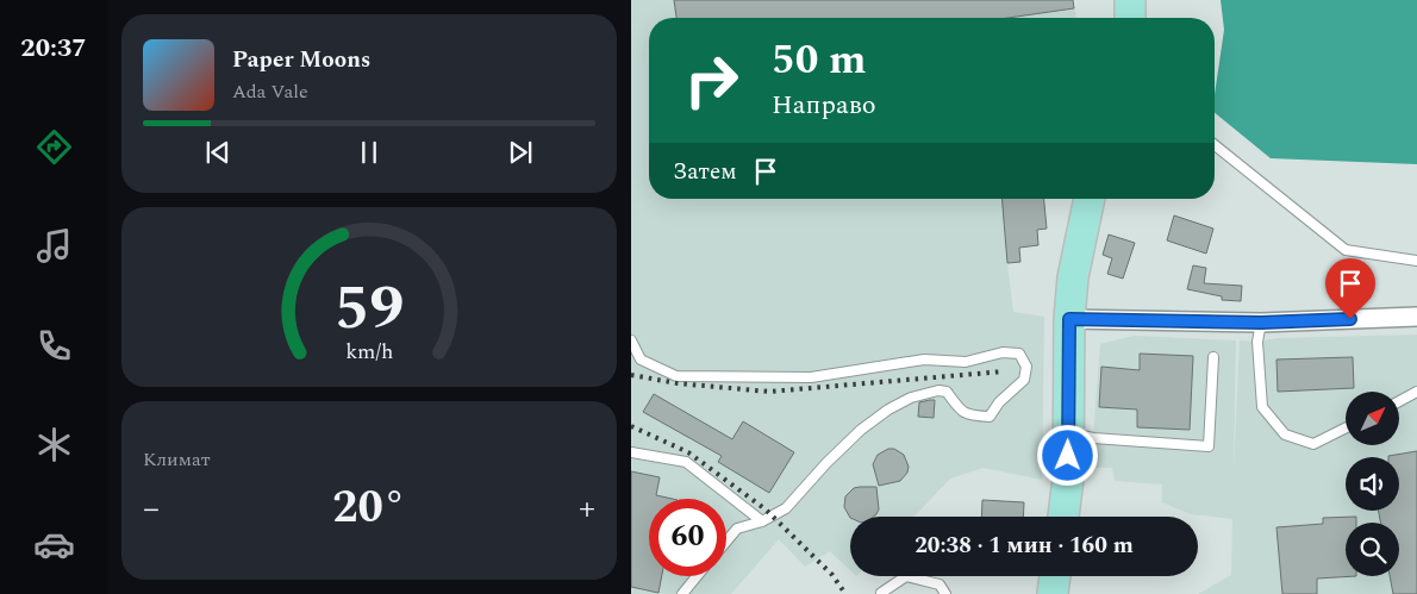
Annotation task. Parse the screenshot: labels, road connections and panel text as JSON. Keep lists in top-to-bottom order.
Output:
{
  "north": "top right",
  "page": {
    "tabs": "20:37",
    "turn": ["50 m", "Направо"],
    "song": ["Paper Moons", "Ada Vale"],
    "then": "Затем",
    "tile": "Климат",
    "heat": ["−", "20°", "+"],
    "limit": "60",
    "trip": "20:38 · 1 мин · 160 m",
    "gauge": ["59", "km/h"]
  }
}
